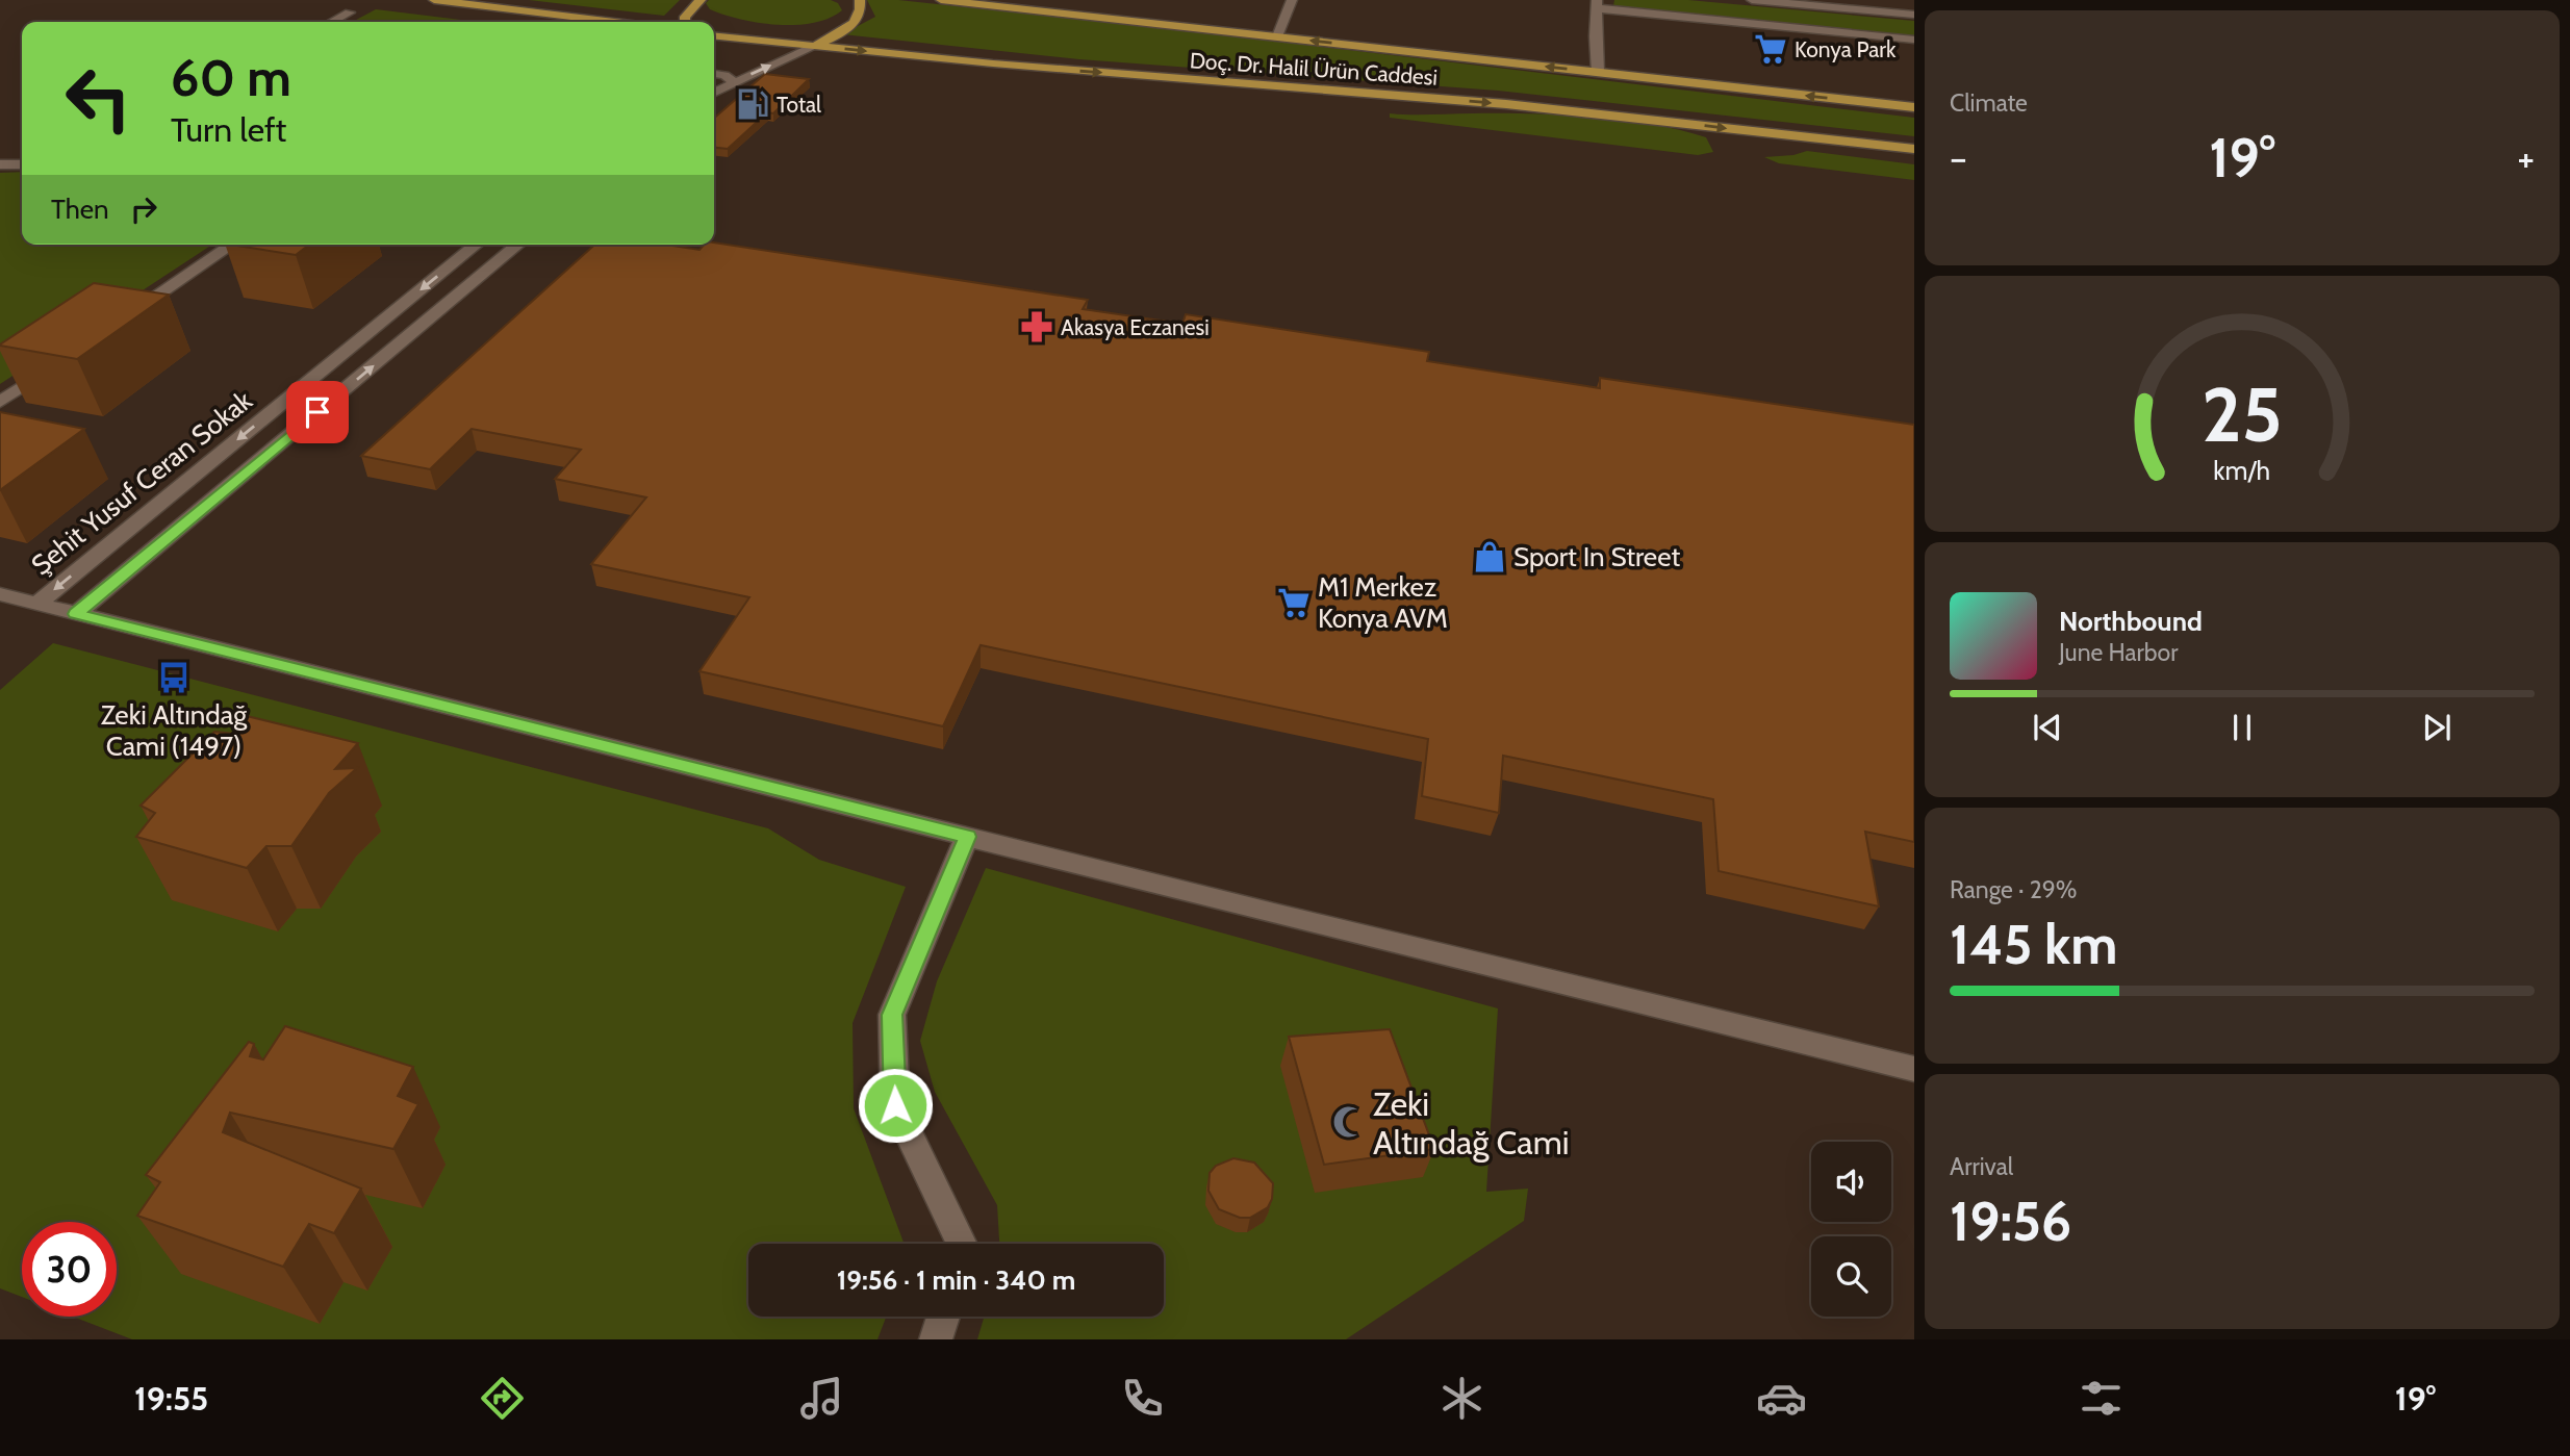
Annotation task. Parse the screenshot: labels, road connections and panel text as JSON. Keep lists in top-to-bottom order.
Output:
{
  "streets": {
    "main road": ["Doç. Dr. Halil Ürün Caddesi"],
    "street": ["Şehit Yusuf Ceran Sokak"]
  },
  "places": {
    "supermarket": ["Konya Park", "M1 Merkez Konya AVM"],
    "fuel station": ["Total"],
    "pharmacy": ["Akasya Eczanesi"],
    "shop": ["Sport In Street"],
    "bus stop": ["Zeki Altındağ Cami (1497)"],
    "mosque": ["Zeki Altındağ Cami"]
  },
  "page": {
    "tile": [
      "Climate",
      ["Range · 29%", "145 km"],
      ["Arrival", "19:56"]
    ],
    "turn": ["60 m", "Turn left"],
    "heat": ["−", "19°", "+"],
    "then": "Then",
    "song": ["Northbound", "June Harbor"],
    "limit": "30",
    "trip": "19:56 · 1 min · 340 m",
    "tabs": ["19:55", "19°"],
    "gauge": ["25", "km/h"]
  }
}
